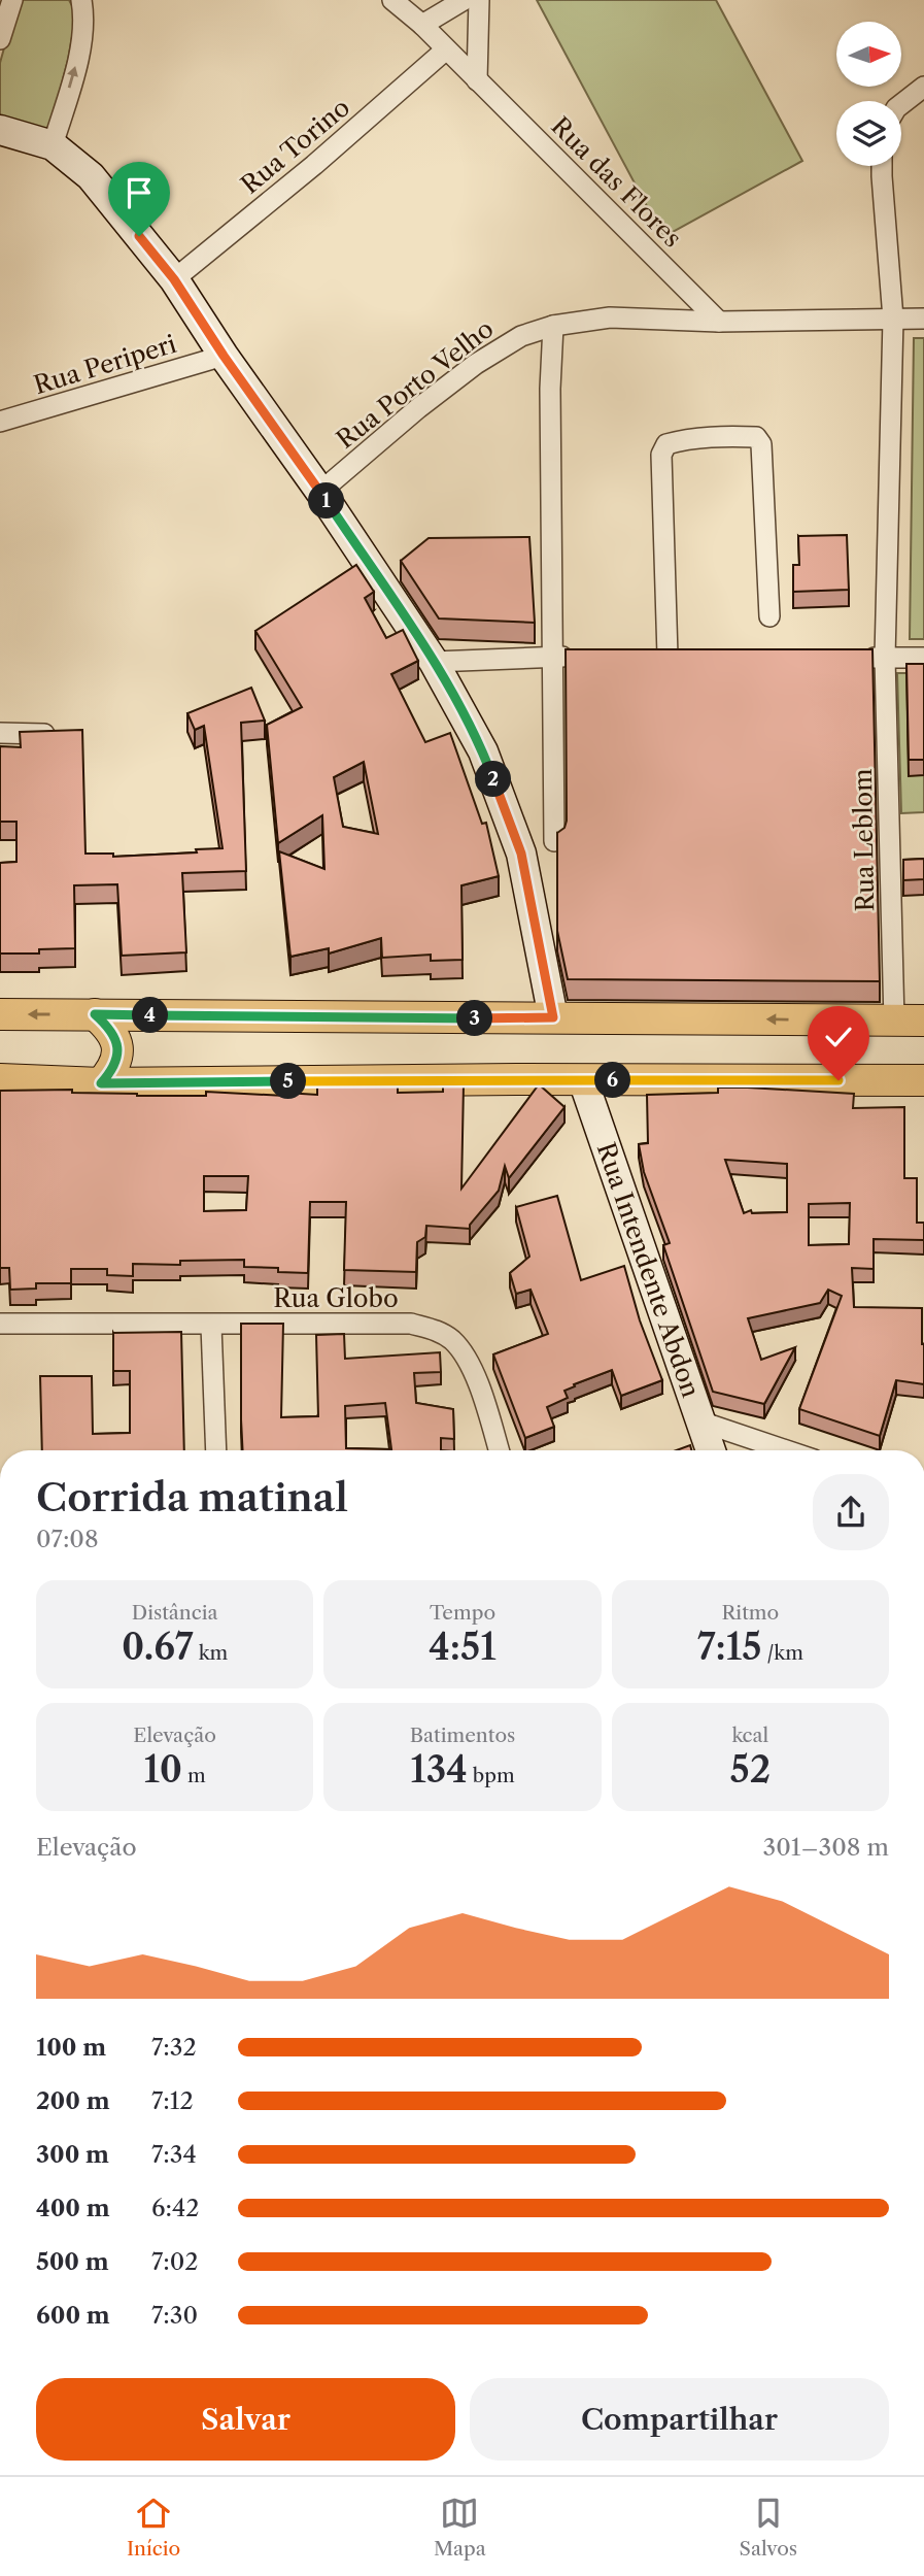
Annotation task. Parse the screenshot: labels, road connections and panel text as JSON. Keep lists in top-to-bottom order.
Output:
{
  "streets": {
    "street": [
      "Rua Torino",
      "Rua das Flores",
      "Rua Periperi",
      "Rua Porto Velho",
      "Rua Leblom",
      "Rua Intendente Abdon",
      "Rua Globo"
    ]
  },
  "crossings": [
    ["Rua Torino", "Rua das Flores"],
    ["Rua das Flores", "Rua Porto Velho"],
    ["Rua Porto Velho", "Rua Leblom"]
  ],
  "north": "right",
  "page": {
    "pins": [
      "1",
      "2",
      "4",
      "3",
      "6",
      "5"
    ],
    "heading": ["Corrida matinal", "07:08"],
    "stats": [
      ["Distância", "0.67 km"],
      ["Tempo", "4:51"],
      ["Ritmo", "7:15 /km"],
      ["Elevação", "10 m"],
      ["Batimentos", "134 bpm"],
      ["kcal", "52"]
    ],
    "chart": ["Elevação", "301–308 m"],
    "list": [
      {
        "name": "100 m",
        "note": "7:32"
      },
      {
        "name": "200 m",
        "note": "7:12"
      },
      {
        "name": "300 m",
        "note": "7:34"
      },
      {
        "name": "400 m",
        "note": "6:42"
      },
      {
        "name": "500 m",
        "note": "7:02"
      },
      {
        "name": "600 m",
        "note": "7:30"
      }
    ],
    "buttons": ["Salvar", "Compartilhar"],
    "tabs": ["Início", "Mapa", "Salvos"]
  }
}
